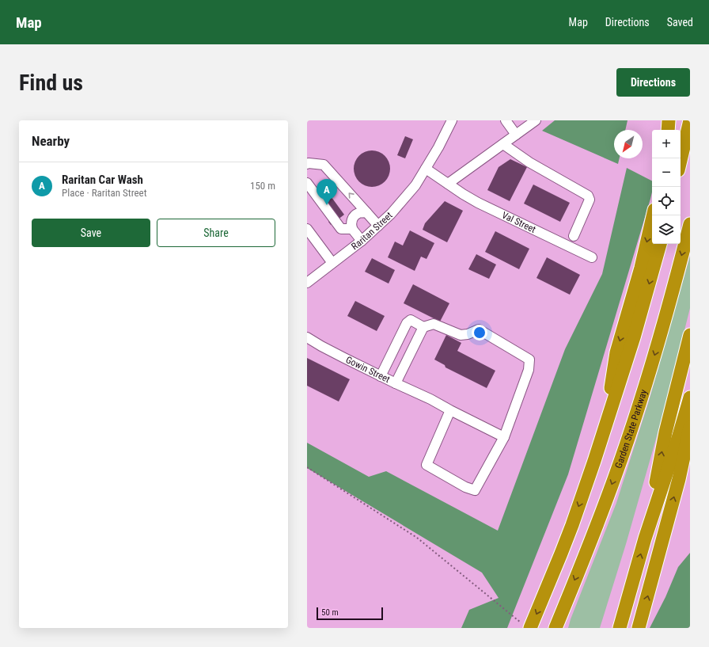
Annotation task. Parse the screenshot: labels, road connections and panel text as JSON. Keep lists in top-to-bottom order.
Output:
{
  "streets": {
    "highway": ["Garden State Parkway"],
    "street": ["Val Street", "Raritan Street", "Gowin Street"]
  },
  "scale_bar": "50 m",
  "north": "bottom left",
  "page": {
    "header": "Map",
    "nav": ["Map", "Directions", "Saved"],
    "buttons": [
      "Directions",
      ["Save", "Share"]
    ],
    "title": "Find us",
    "heading": "Nearby",
    "map_buttons": ["+", "−"],
    "list": [
      {
        "mark": "A",
        "name": "Raritan Car Wash",
        "note": "Place · Raritan Street",
        "value": "150 m"
      }
    ],
    "pins": "A",
    "scale": "50 m"
  }
}
